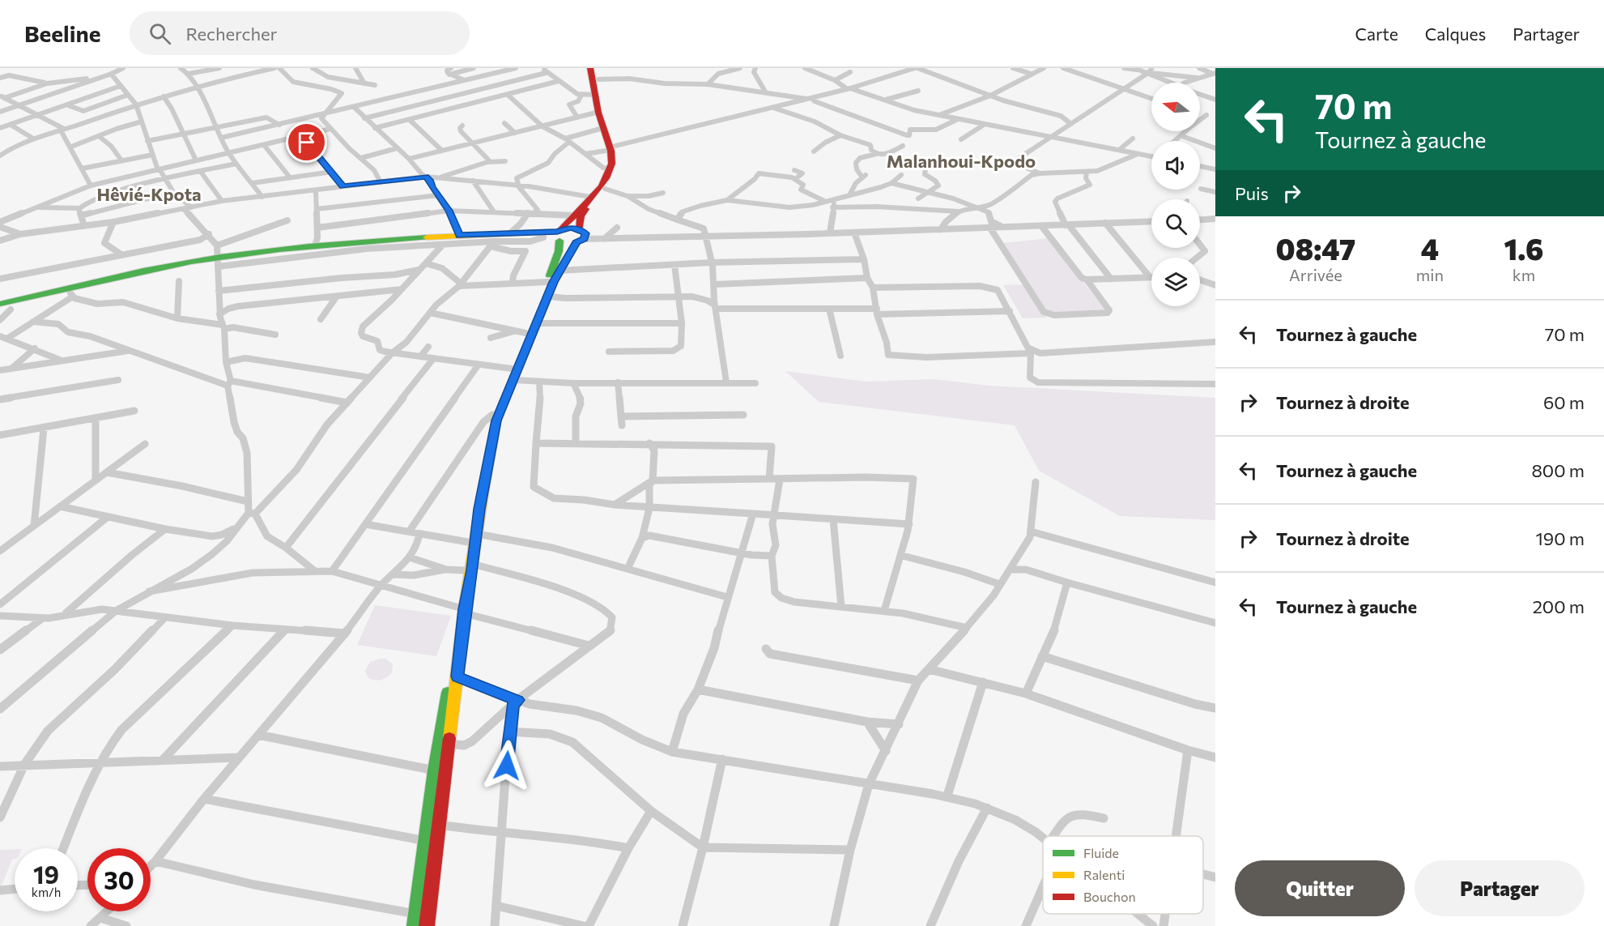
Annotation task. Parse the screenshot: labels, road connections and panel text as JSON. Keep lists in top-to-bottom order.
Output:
{
  "districts": ["Malanhoui-Kpodo", "Hêvié-Kpota"],
  "legend": ["Fluide", "Ralenti", "Bouchon"],
  "north": "left",
  "page": {
    "header": "Beeline",
    "search": "Rechercher",
    "nav": ["Carte", "Calques", "Partager"],
    "turn": ["70 m", "Tournez à gauche"],
    "then": "Puis",
    "eta": [
      "08:47",
      "Arrivée",
      "4",
      "min",
      "1.6",
      "km"
    ],
    "list": [
      {
        "name": "Tournez à gauche",
        "value": "70 m"
      },
      {
        "name": "Tournez à droite",
        "value": "60 m"
      },
      {
        "name": "Tournez à gauche",
        "value": "800 m"
      },
      {
        "name": "Tournez à droite",
        "value": "190 m"
      },
      {
        "name": "Tournez à gauche",
        "value": "200 m"
      }
    ],
    "speed": "19 km/h",
    "limit": "30",
    "buttons": ["Quitter", "Partager"]
  }
}
